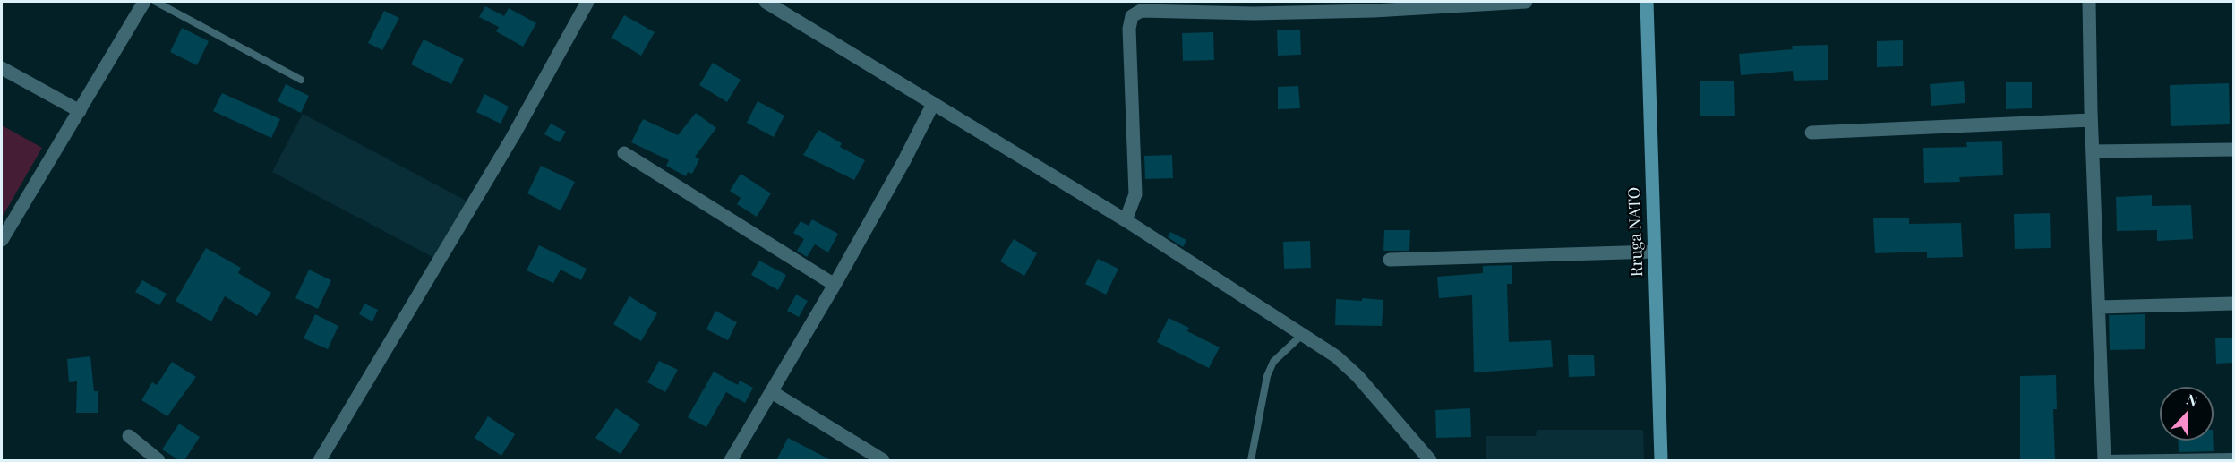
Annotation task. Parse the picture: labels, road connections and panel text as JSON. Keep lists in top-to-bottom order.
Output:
{
  "streets": {
    "main road": ["Rruga NATO"]
  },
  "north": "top"
}
